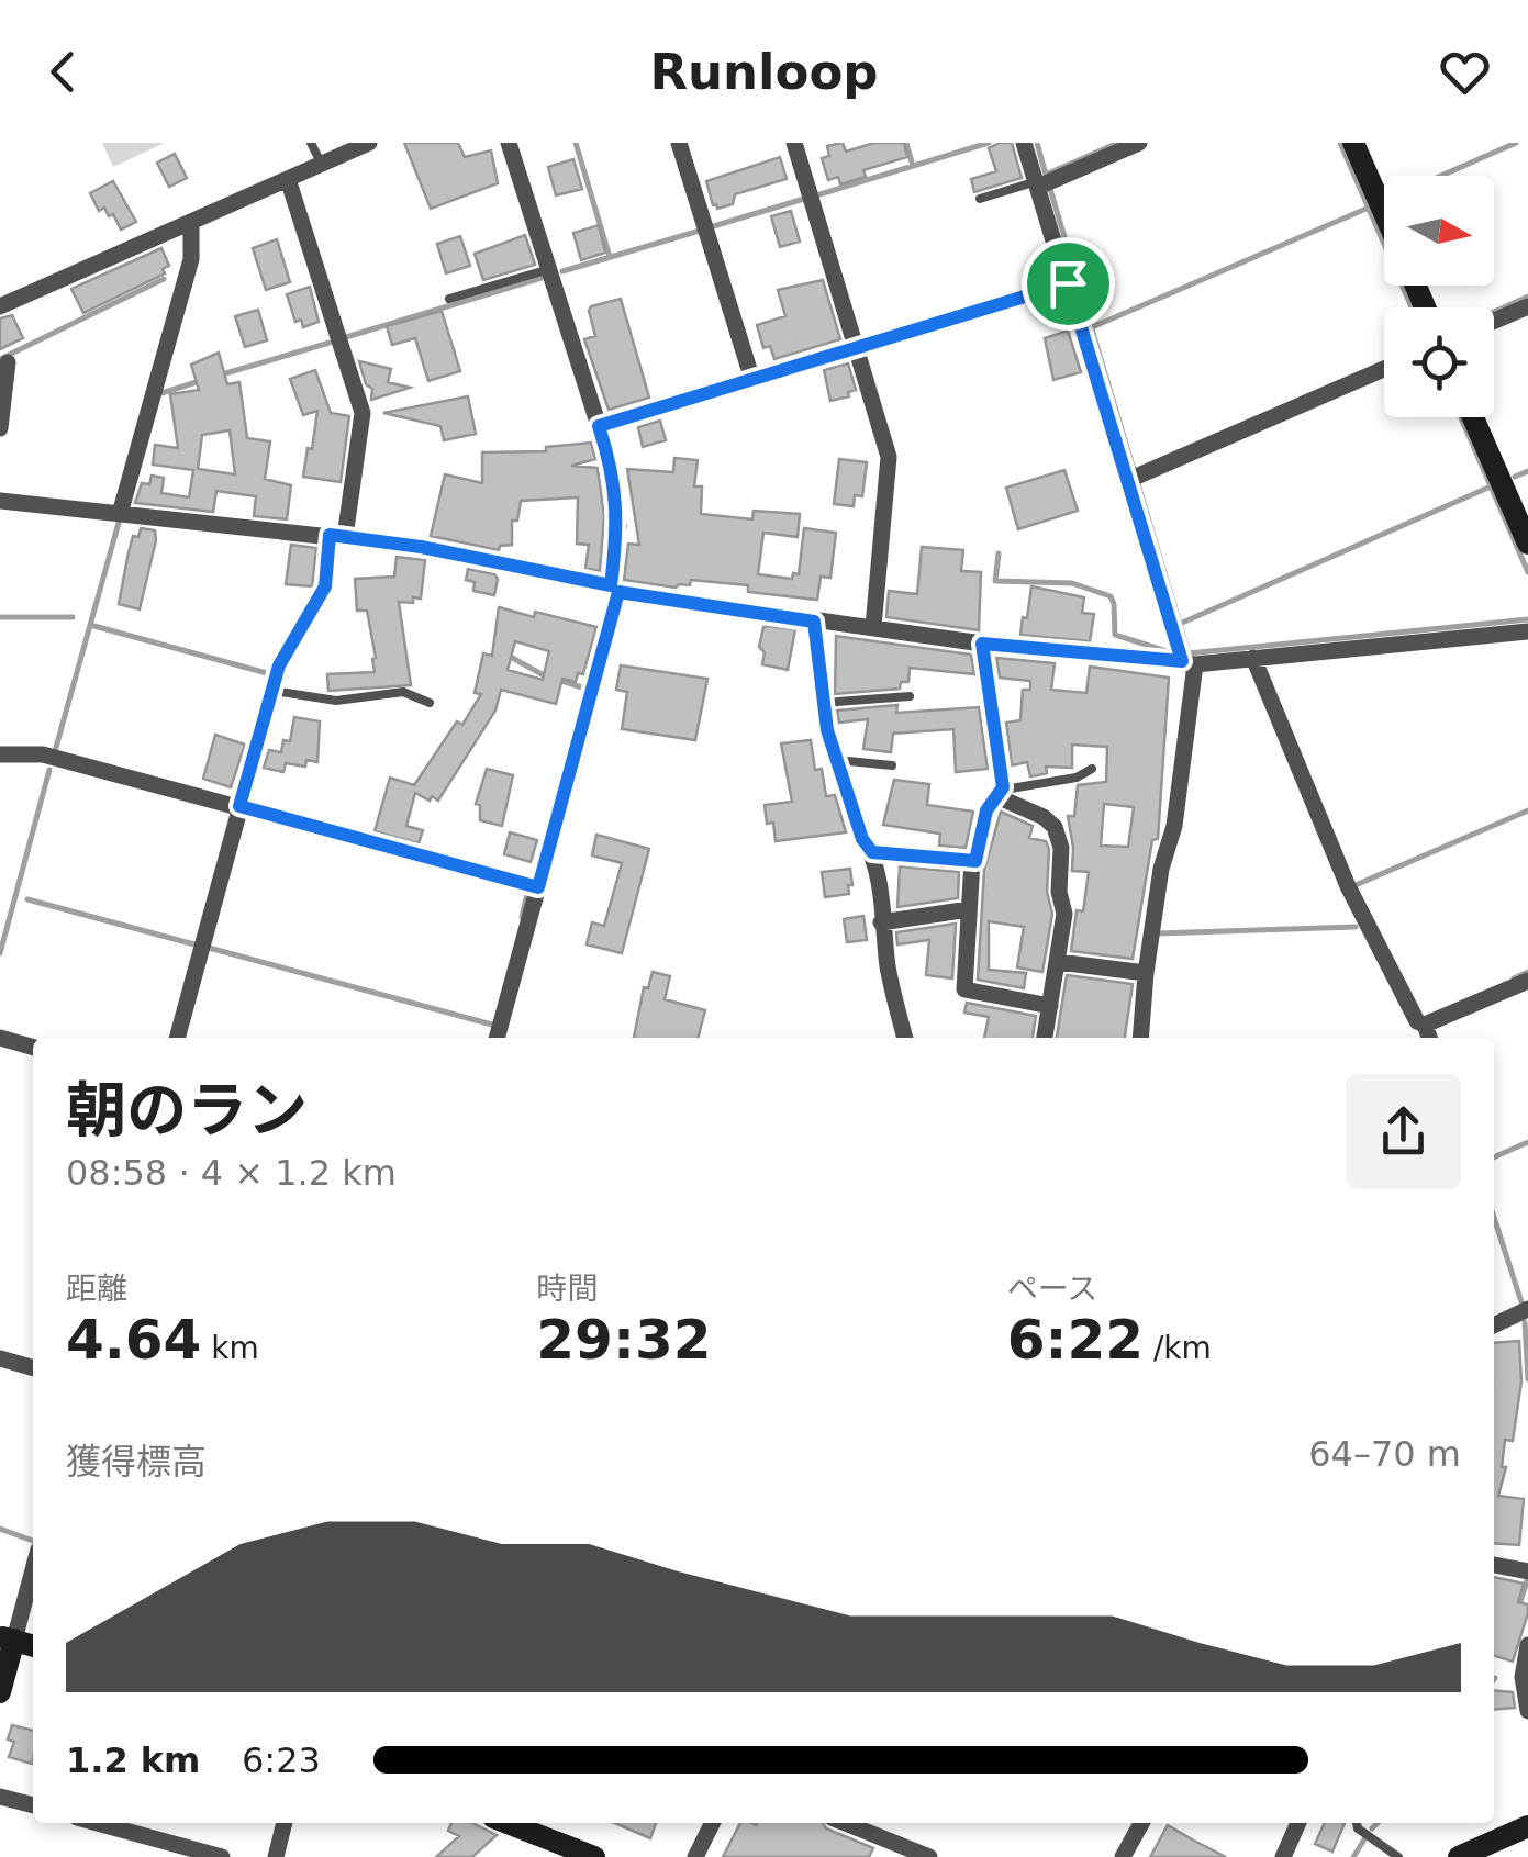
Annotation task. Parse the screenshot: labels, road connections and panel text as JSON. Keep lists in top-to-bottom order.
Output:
{
  "north": "right",
  "page": {
    "header": "Runloop",
    "heading": ["朝のラン", "08:58 · 4 × 1.2 km"],
    "stats": [
      ["距離", "4.64 km"],
      ["時間", "29:32"],
      ["ペース", "6:22 /km"]
    ],
    "chart": ["獲得標高", "64–70 m"],
    "list": [
      {
        "name": "1.2 km",
        "note": "6:23"
      }
    ]
  }
}
